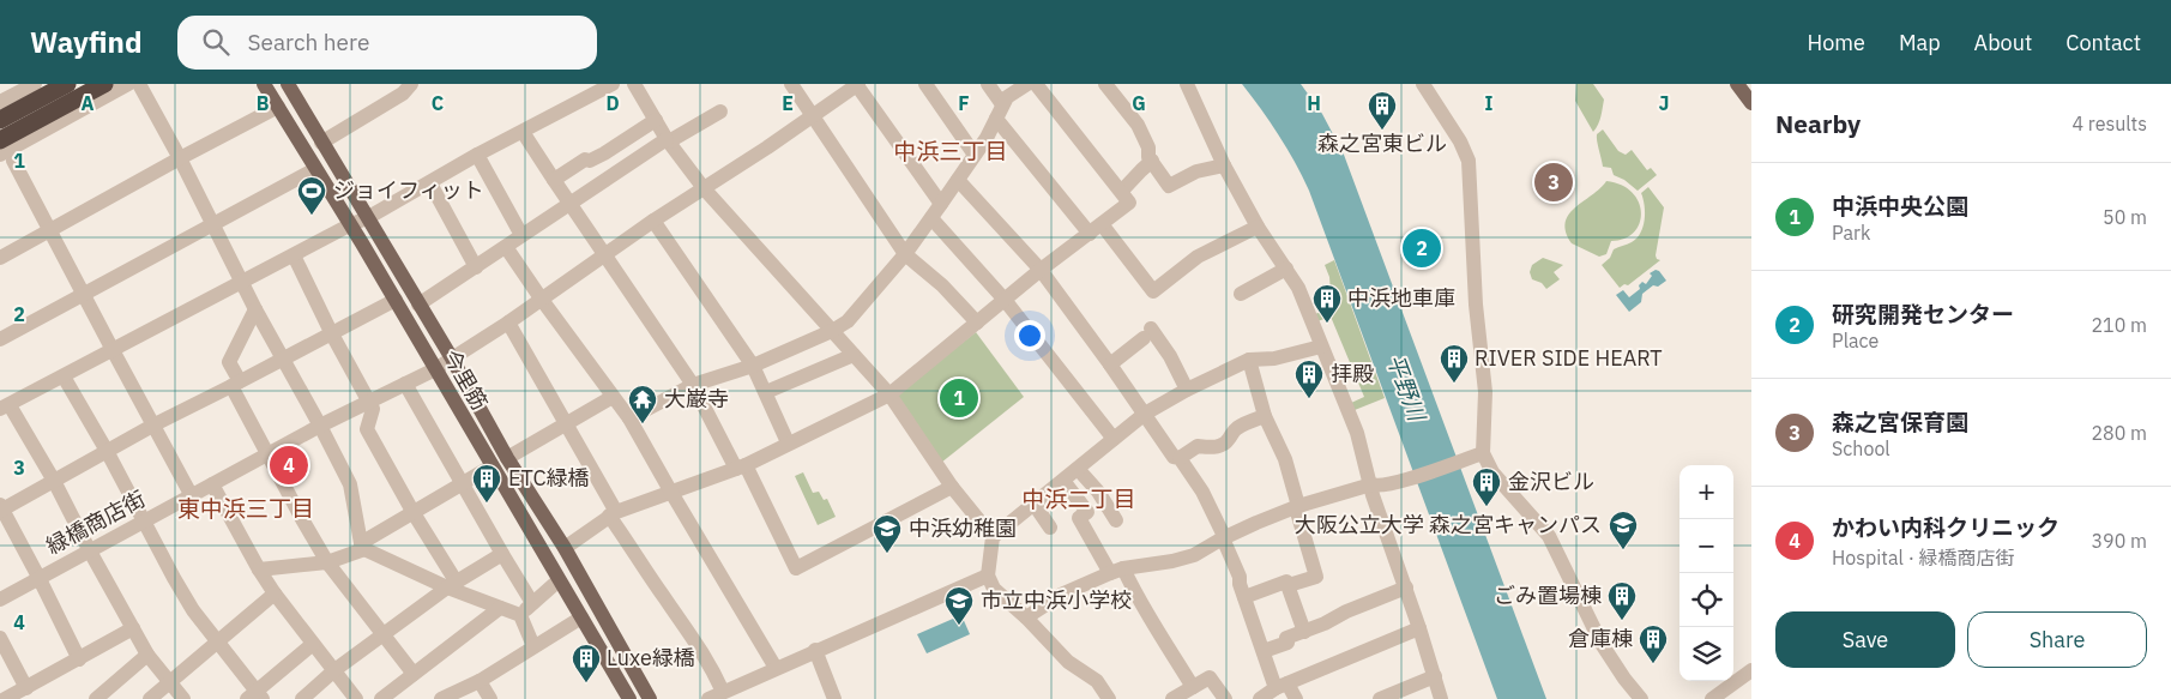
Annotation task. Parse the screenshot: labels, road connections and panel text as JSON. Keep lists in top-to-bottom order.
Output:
{
  "streets": {
    "main road": ["今里筋"],
    "street": ["緑橋商店街"]
  },
  "crossings": [
    ["今里筋", "緑橋商店街"]
  ],
  "districts": ["中浜三丁目", "中浜二丁目", "東中浜三丁目"],
  "water": ["平野川"],
  "places": {
    "building": [
      "森之宮東ビル",
      "中浜地車庫",
      "RIVER SIDE HEART",
      "拝殿",
      "ETC緑橋",
      "金沢ビル",
      "ごみ置場棟",
      "倉庫棟",
      "Luxe緑橋"
    ],
    "sports": ["ジョイフィット"],
    "temple": ["大巌寺"],
    "school or university": ["大阪公立大学 森之宮キャンパス", "中浜幼稚園", "市立中浜小学校"]
  },
  "page": {
    "header": "Wayfind",
    "search": "Search here",
    "nav": [
      "Home",
      "Map",
      "About",
      "Contact"
    ],
    "heading": ["Nearby", "4 results"],
    "pins": [
      "3",
      "2",
      "1",
      "4"
    ],
    "list": [
      {
        "mark": "1",
        "name": "中浜中央公園",
        "note": "Park",
        "value": "50 m"
      },
      {
        "mark": "2",
        "name": "研究開発センター",
        "note": "Place",
        "value": "210 m"
      },
      {
        "mark": "3",
        "name": "森之宮保育園",
        "note": "School",
        "value": "280 m"
      },
      {
        "mark": "4",
        "name": "かわい内科クリニック",
        "note": "Hospital · 緑橋商店街",
        "value": "390 m"
      }
    ],
    "map_buttons": ["+", "−"],
    "buttons": ["Save", "Share"]
  },
  "grid": {
    "columns": [
      "A",
      "B",
      "C",
      "D",
      "E",
      "F",
      "G",
      "H",
      "I",
      "J"
    ],
    "rows": [
      "1",
      "2",
      "3",
      "4"
    ]
  }
}
